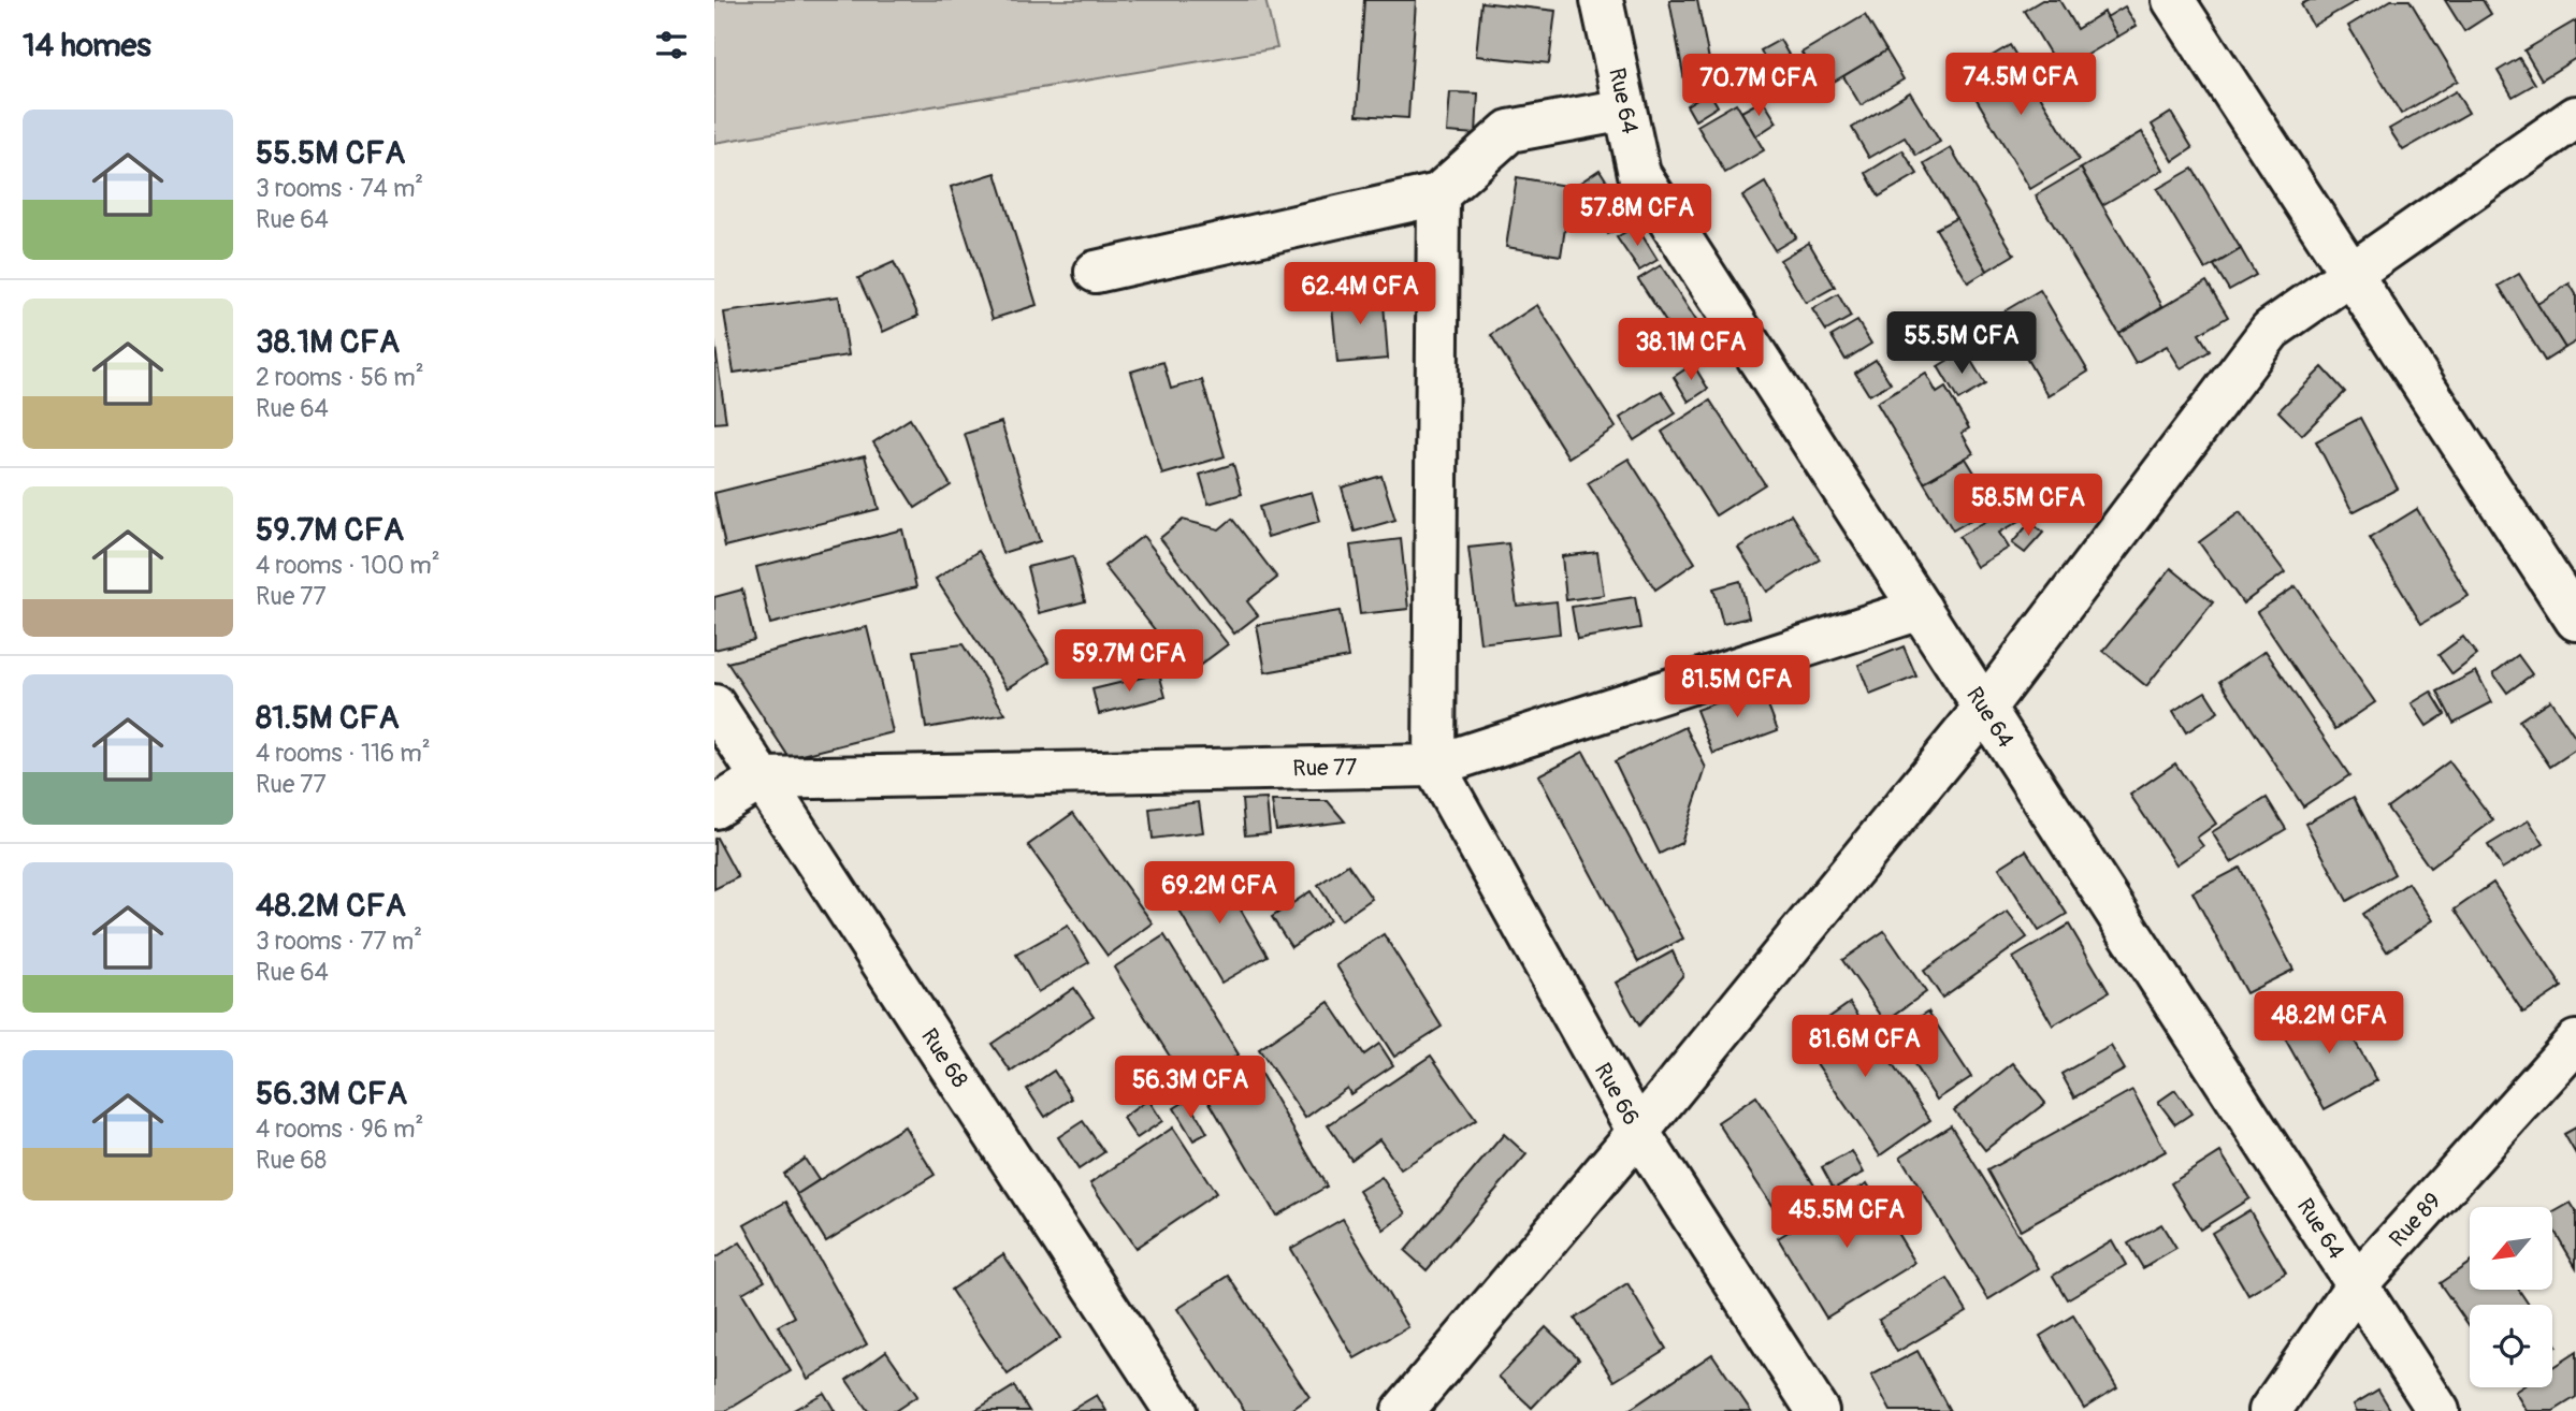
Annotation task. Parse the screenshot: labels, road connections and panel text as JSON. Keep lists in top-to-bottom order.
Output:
{
  "streets": {
    "street": [
      "Rue 64",
      "Rue 77",
      "Rue 68",
      "Rue 66",
      "Rue 89"
    ]
  },
  "crossings": [
    ["Rue 64", "Rue 77"],
    ["Rue 64", "Rue 89"],
    ["Rue 77", "Rue 68"],
    ["Rue 77", "Rue 66"]
  ],
  "north": "bottom left",
  "page": {
    "heading": "14 homes",
    "price": [
      "74.5M CFA",
      "70.7M CFA",
      "57.8M CFA",
      "62.4M CFA",
      "55.5M CFA",
      "38.1M CFA",
      "58.5M CFA",
      "59.7M CFA",
      "81.5M CFA",
      "69.2M CFA",
      "48.2M CFA",
      "81.6M CFA",
      "56.3M CFA",
      "45.5M CFA"
    ],
    "list": [
      {
        "name": "55.5M CFA",
        "note": "3 rooms · 74 m² · Rue 64"
      },
      {
        "name": "38.1M CFA",
        "note": "2 rooms · 56 m² · Rue 64"
      },
      {
        "name": "59.7M CFA",
        "note": "4 rooms · 100 m² · Rue 77"
      },
      {
        "name": "81.5M CFA",
        "note": "4 rooms · 116 m² · Rue 77"
      },
      {
        "name": "48.2M CFA",
        "note": "3 rooms · 77 m² · Rue 64"
      },
      {
        "name": "56.3M CFA",
        "note": "4 rooms · 96 m² · Rue 68"
      }
    ]
  }
}
